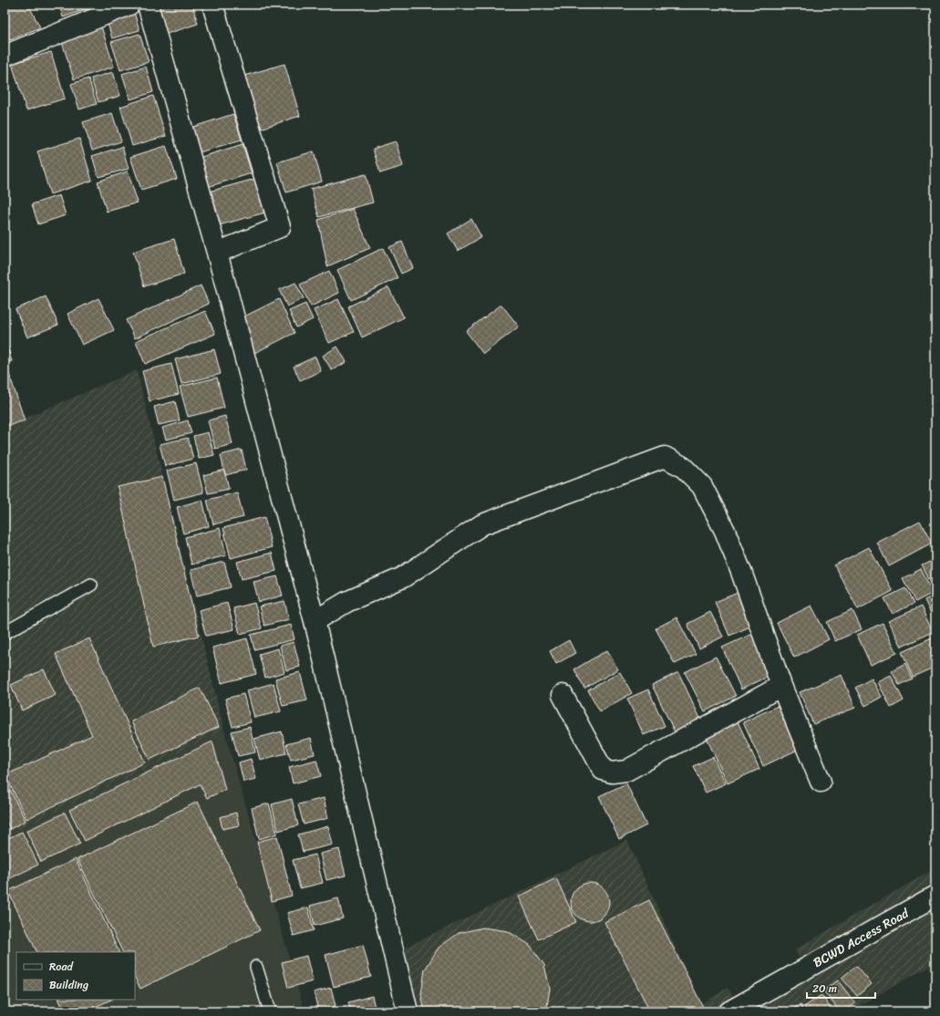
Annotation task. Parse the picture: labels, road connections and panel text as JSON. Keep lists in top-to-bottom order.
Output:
{
  "streets": {
    "street": ["BCWD Access Road"]
  },
  "legend": ["Road", "Building"],
  "scale_bar": "20 m"
}
